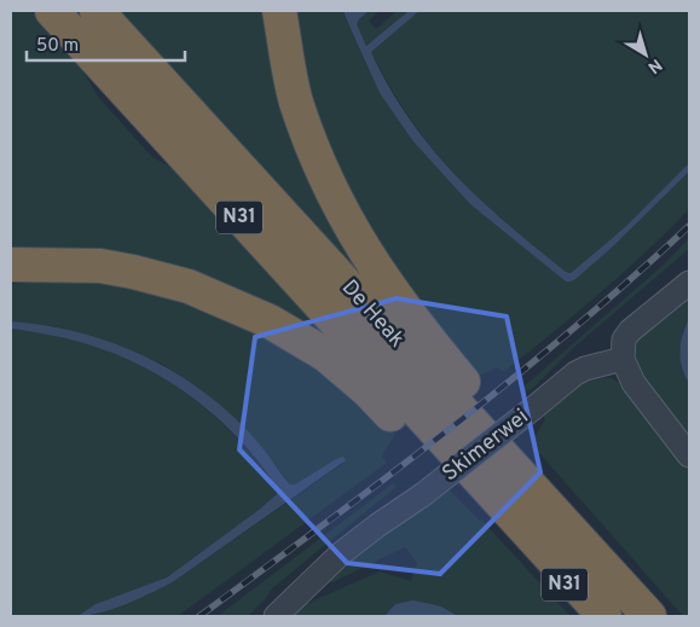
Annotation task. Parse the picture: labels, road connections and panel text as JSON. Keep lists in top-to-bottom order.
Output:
{
  "streets": {
    "highway": ["N31", "De Heak"],
    "street": ["Skimerwei"]
  },
  "crossings": [
    ["N31", "De Heak"]
  ],
  "scale_bar": "50 m",
  "north": "bottom right"
}
